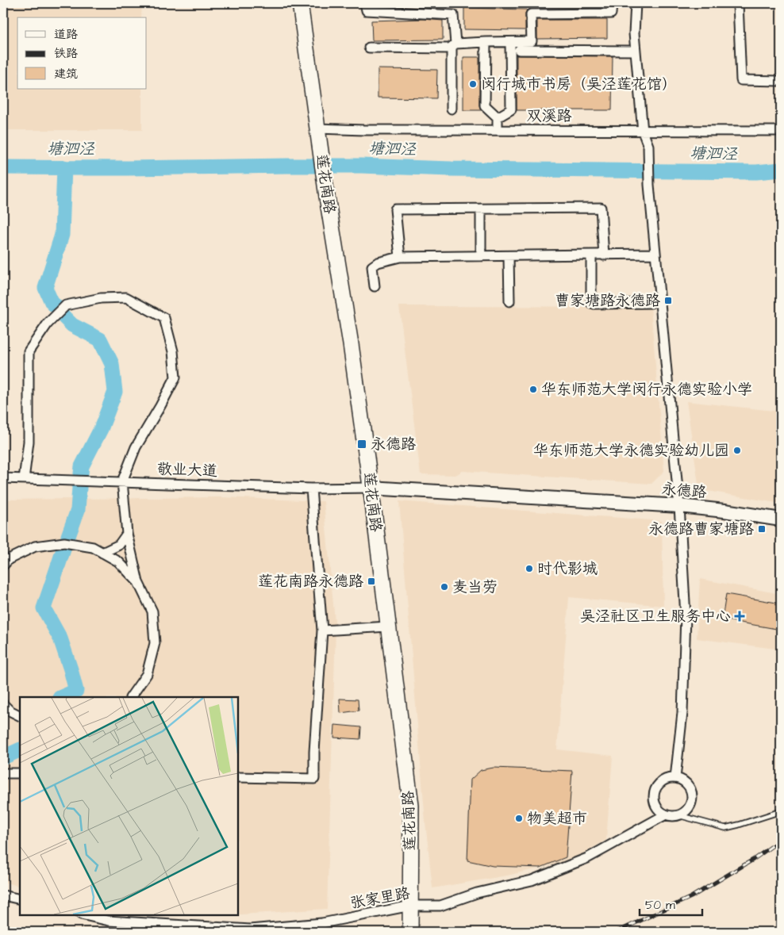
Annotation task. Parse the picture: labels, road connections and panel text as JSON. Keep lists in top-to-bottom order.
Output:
{
  "streets": {
    "main road": ["莲花南路"],
    "street": [
      "双溪路",
      "敬业大道",
      "永德路",
      "张家里路"
    ]
  },
  "crossings": [
    ["双溪路", "莲花南路"],
    ["莲花南路", "敬业大道"],
    ["莲花南路", "永德路"],
    ["莲花南路", "张家里路"],
    ["敬业大道", "永德路"]
  ],
  "water": ["塘泗泾"],
  "places": {
    "other": [
      "闵行城市书房（吴泾莲花馆）",
      "华东师范大学闵行永德实验小学",
      "华东师范大学永德实验幼儿园",
      "时代影城",
      "麦当劳",
      "物美超市"
    ],
    "transit": [
      "曹家塘路永德路",
      "永德路",
      "永德路曹家塘路",
      "莲花南路永德路"
    ],
    "health": ["吴泾社区卫生服务中心"]
  },
  "legend": ["道路", "铁路", "建筑"],
  "scale_bar": "50 m"
}
